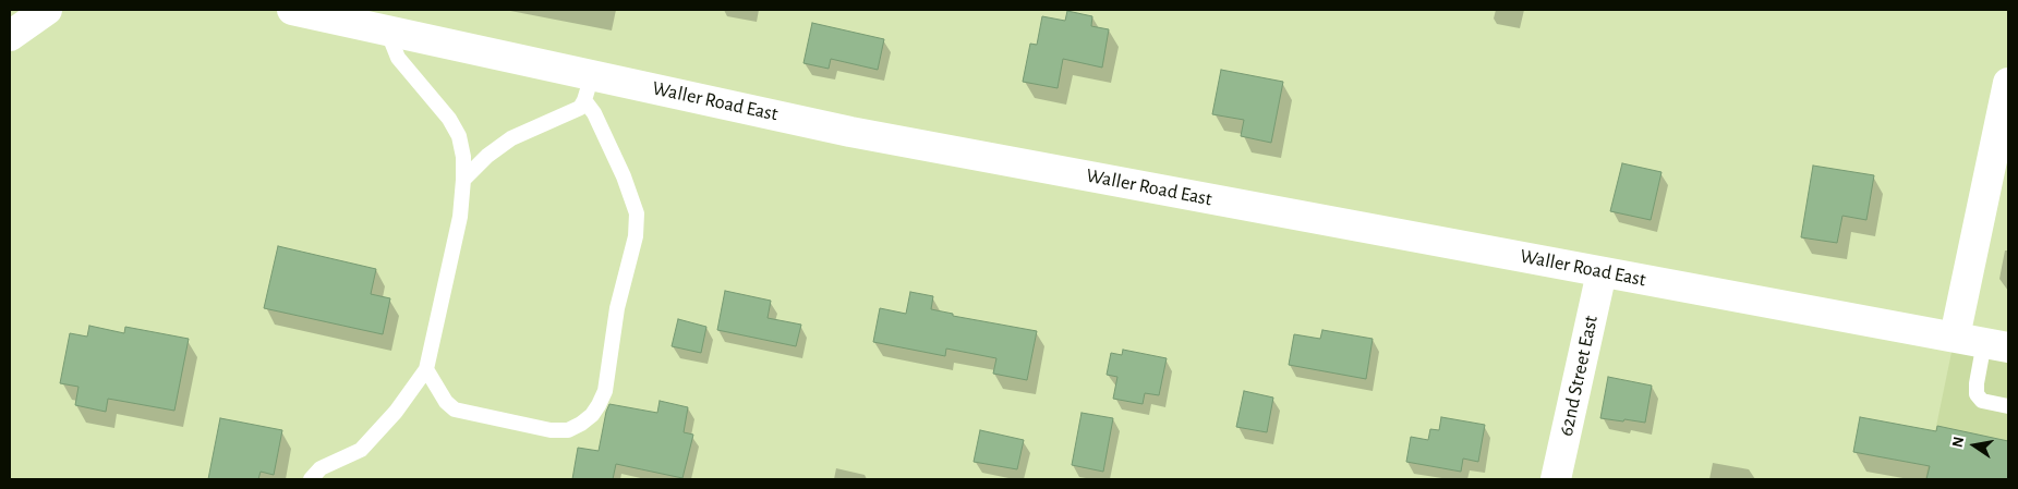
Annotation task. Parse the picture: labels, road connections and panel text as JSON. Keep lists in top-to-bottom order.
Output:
{
  "streets": {
    "street": ["Waller Road East", "62nd Street East"]
  },
  "crossings": [
    ["Waller Road East", "62nd Street East"]
  ],
  "north": "left"
}
